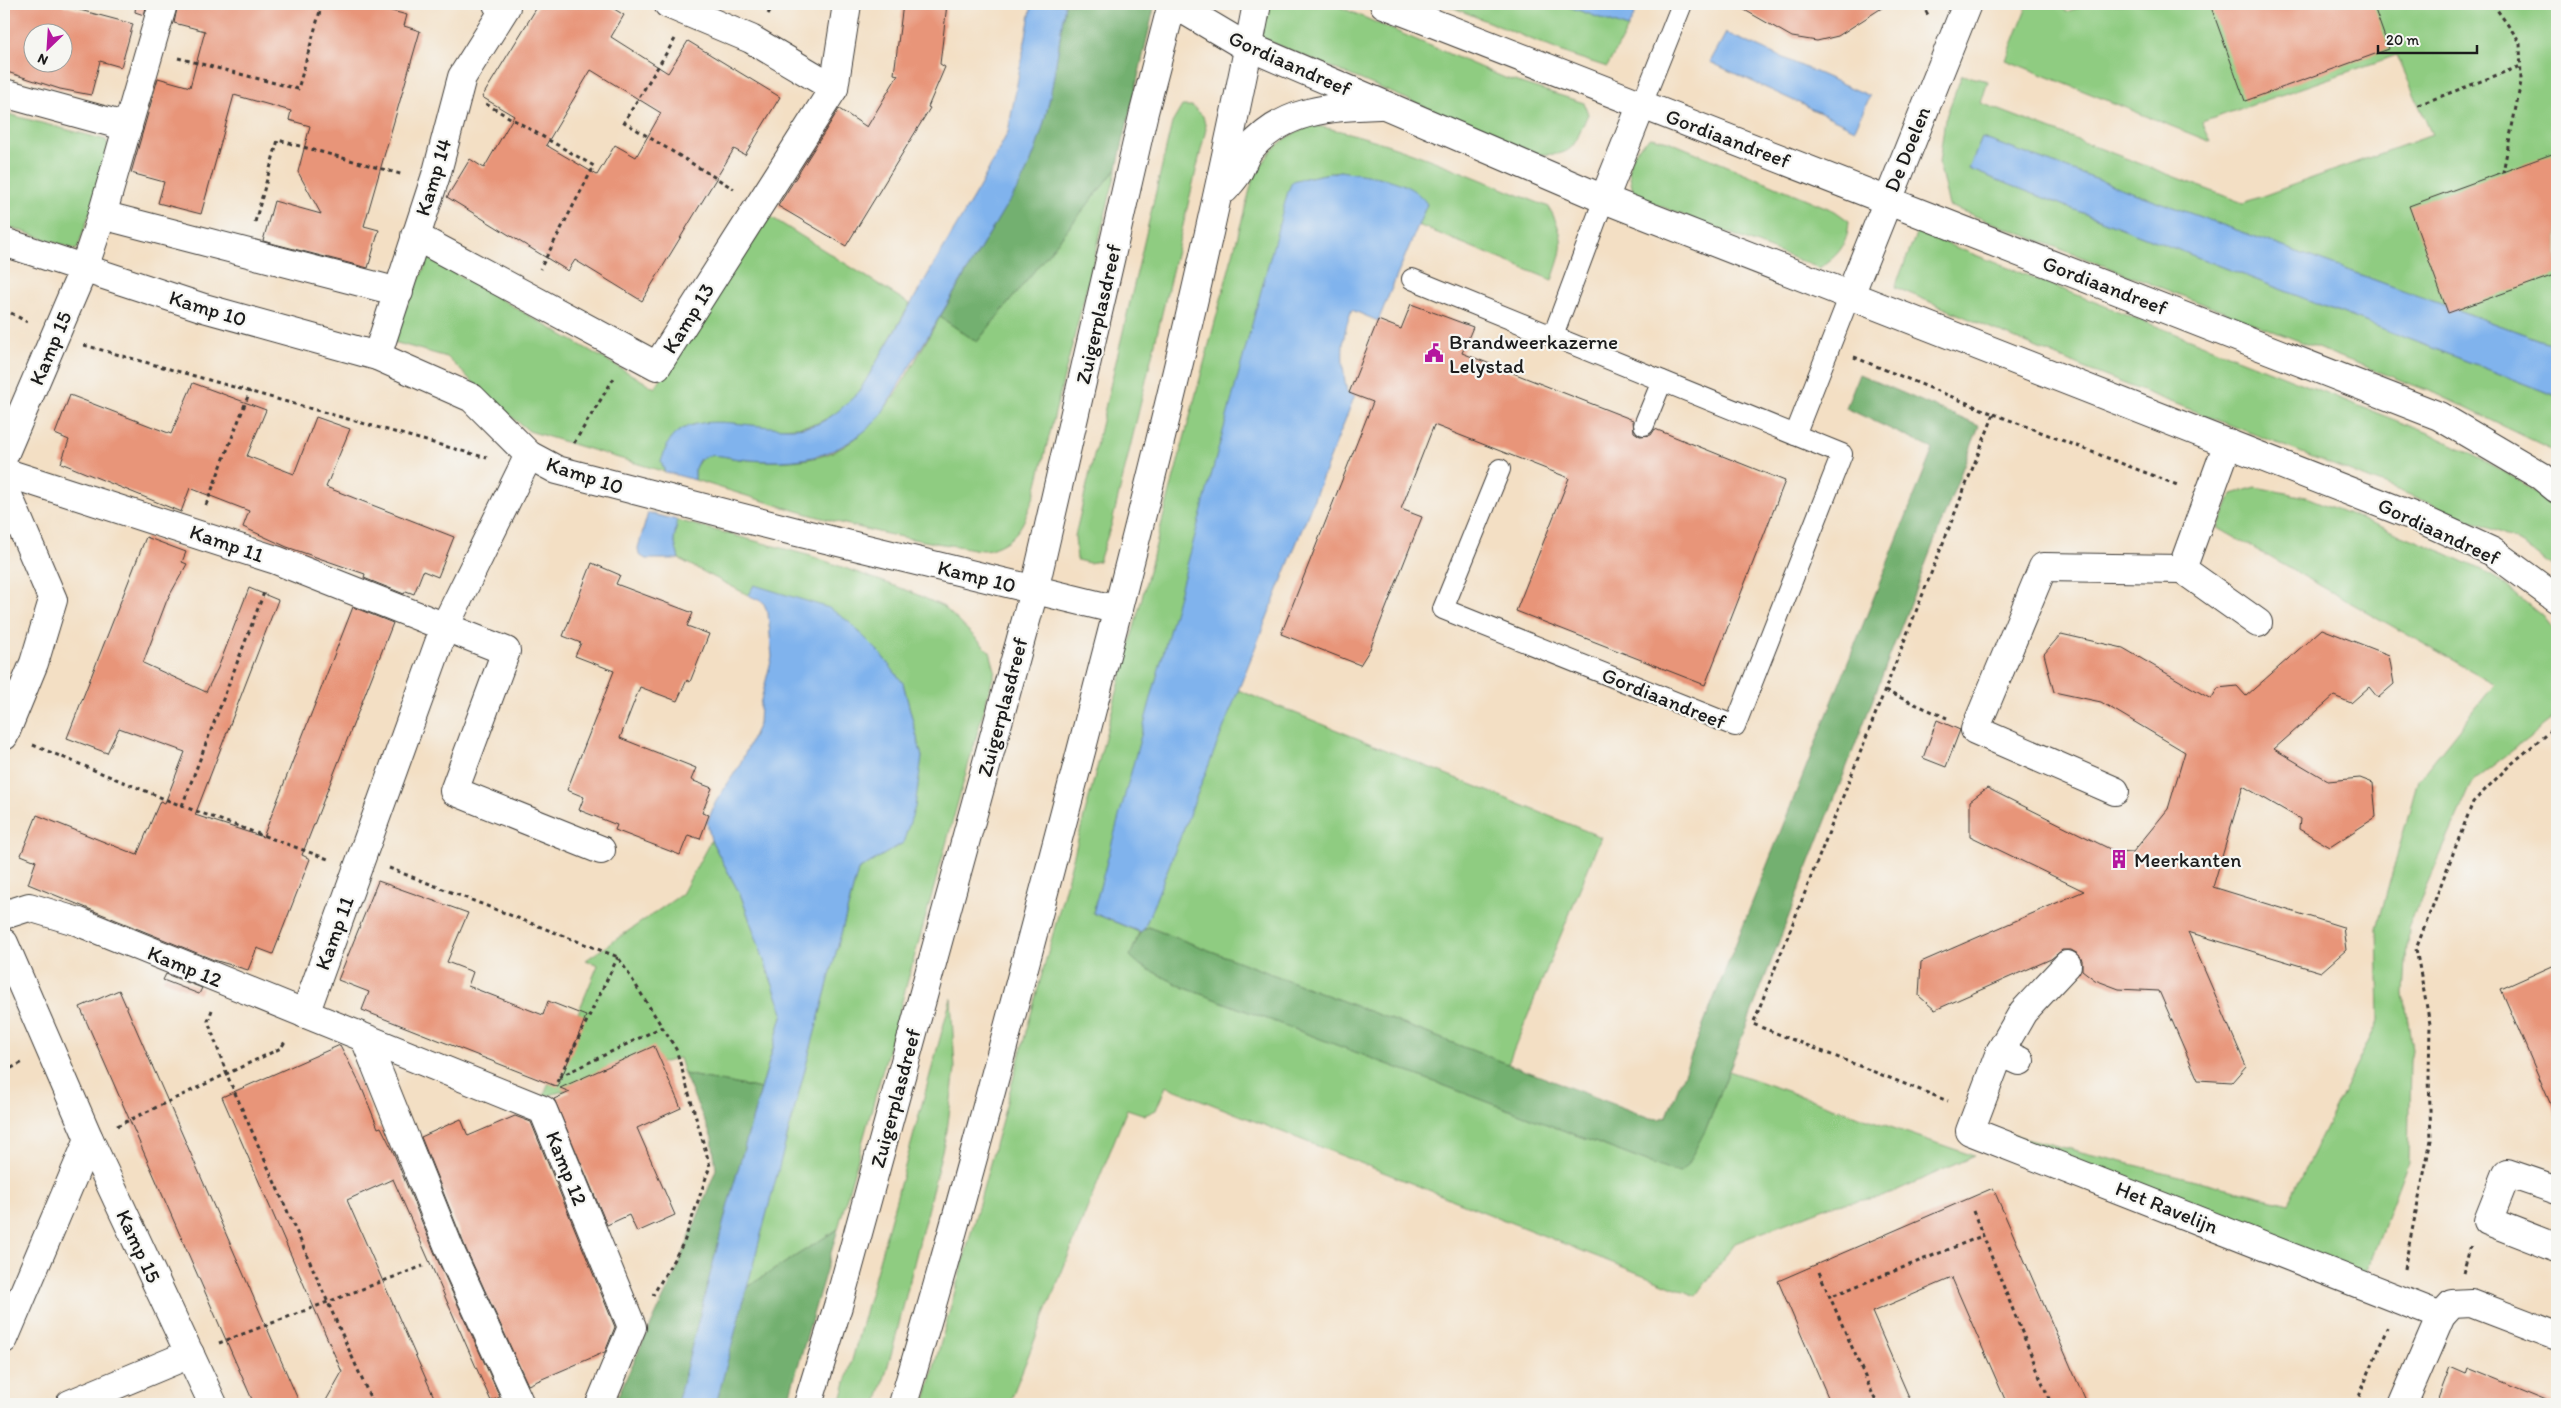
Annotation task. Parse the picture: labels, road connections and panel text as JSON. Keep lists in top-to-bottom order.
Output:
{
  "streets": {
    "street": [
      "Gordiaandreef",
      "De Doelen",
      "Kamp 14",
      "Kamp 10",
      "Zuigerplasdreef",
      "Kamp 13",
      "Kamp 15",
      "Kamp 11",
      "Kamp 12",
      "Het Ravelijn"
    ]
  },
  "crossings": [
    ["Gordiaandreef", "De Doelen"],
    ["Gordiaandreef", "Zuigerplasdreef"],
    ["Kamp 14", "Kamp 10"],
    ["Kamp 14", "Kamp 13"],
    ["Kamp 10", "Zuigerplasdreef"],
    ["Kamp 10", "Kamp 15"],
    ["Kamp 10", "Kamp 11"],
    ["Kamp 11", "Kamp 12"]
  ],
  "places": {
    "public building": ["Brandweerkazerne Lelystad"],
    "building": ["Meerkanten"]
  },
  "scale_bar": "20 m",
  "north": "bottom left"
}
